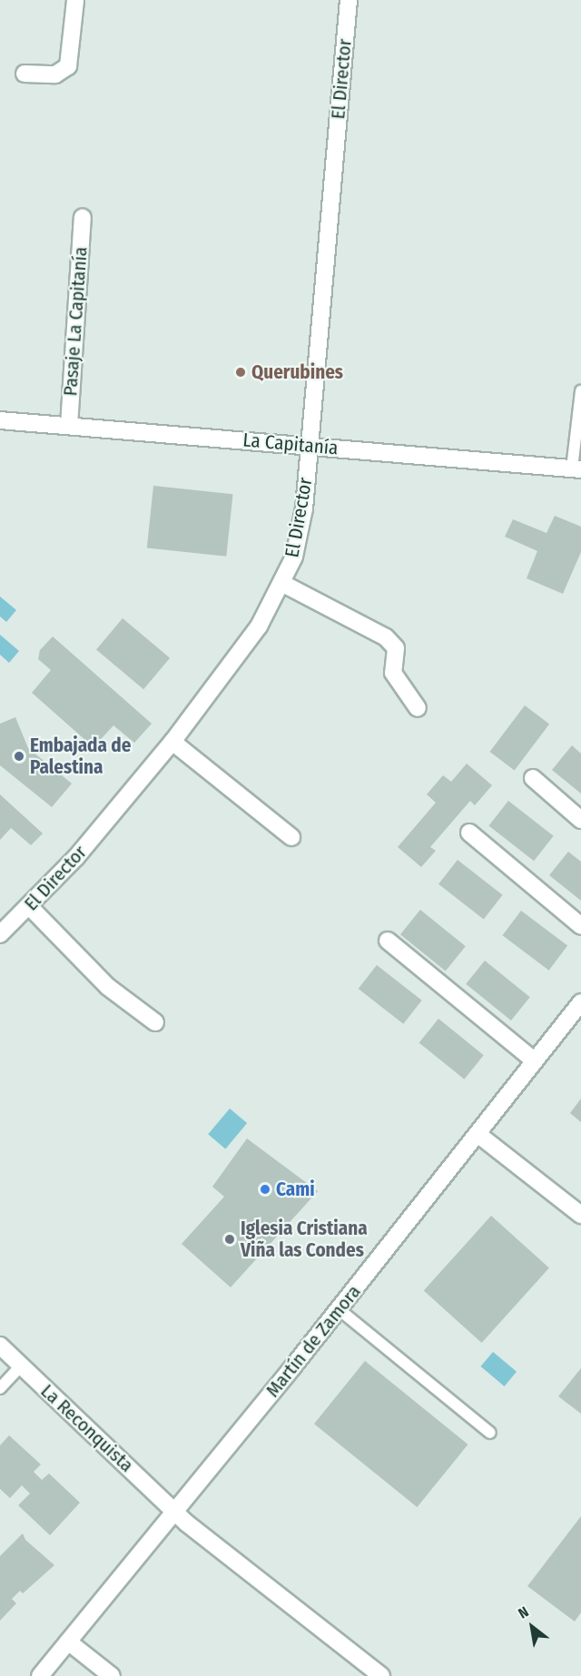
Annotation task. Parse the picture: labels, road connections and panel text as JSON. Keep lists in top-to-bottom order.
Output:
{
  "streets": {
    "street": [
      "El Director",
      "Pasaje La Capitanía",
      "La Capitanía",
      "Martín de Zamora",
      "La Reconquista"
    ]
  },
  "crossings": [
    ["El Director", "La Capitanía"],
    ["Pasaje La Capitanía", "La Capitanía"],
    ["Martín de Zamora", "La Reconquista"]
  ],
  "places": [
    "Querubines",
    "Embajada de Palestina",
    "Cami",
    "Iglesia Cristiana Viña las Condes"
  ],
  "north": "top left"
}
